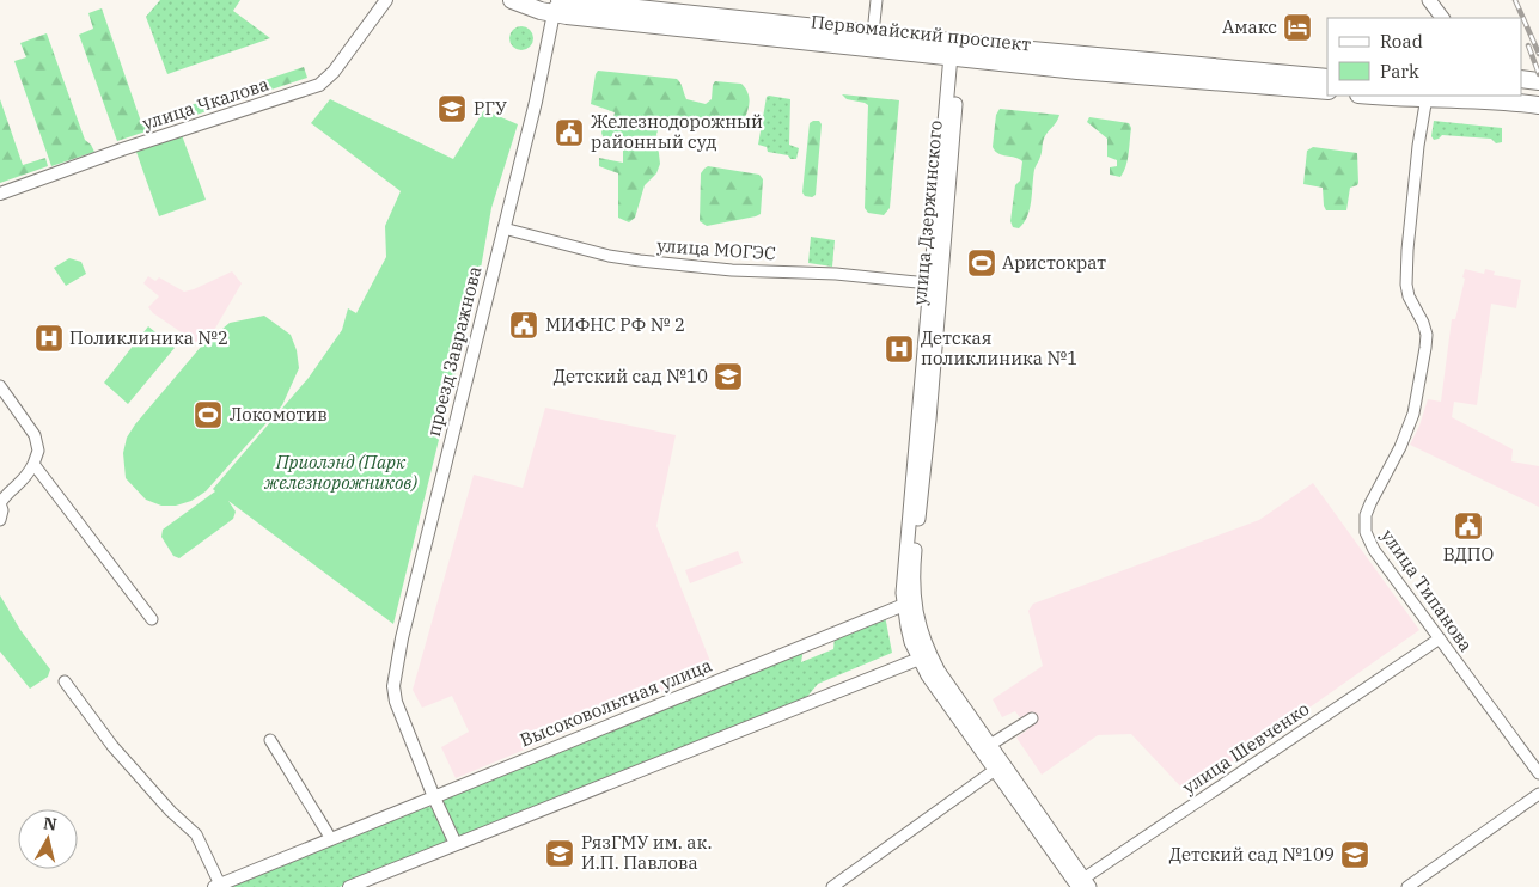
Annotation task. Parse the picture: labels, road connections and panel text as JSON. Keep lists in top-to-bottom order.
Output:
{
  "streets": {
    "main road": ["Первомайский проспект", "улица Дзержинского"],
    "street": [
      "улица Чкалова",
      "улица МОГЭС",
      "проезд Завражнова",
      "улица Типанова",
      "Высоковольтная улица",
      "улица Шевченко"
    ]
  },
  "crossings": [
    ["Первомайский проспект", "улица Дзержинского"],
    ["Первомайский проспект", "проезд Завражнова"],
    ["улица Дзержинского", "улица МОГЭС"],
    ["улица Дзержинского", "Высоковольтная улица"],
    ["улица Дзержинского", "улица Шевченко"],
    ["улица МОГЭС", "проезд Завражнова"],
    ["проезд Завражнова", "Высоковольтная улица"],
    ["улица Типанова", "улица Шевченко"]
  ],
  "parks": ["Приолэнд (Парк железнорожников)"],
  "places": {
    "hotel": ["Амакс"],
    "school or university": [
      "РГУ",
      "Детский сад №10",
      "РязГМУ им. ак. И.П. Павлова",
      "Детский сад №109"
    ],
    "public building": ["Железнодорожный районный суд", "МИФНС РФ № 2", "ВДПО"],
    "sports": ["Аристократ", "Локомотив"],
    "hospital": ["Поликлиника №2", "Детская поликлиника №1"]
  },
  "legend": ["Road", "Park"],
  "north": "top"
}
